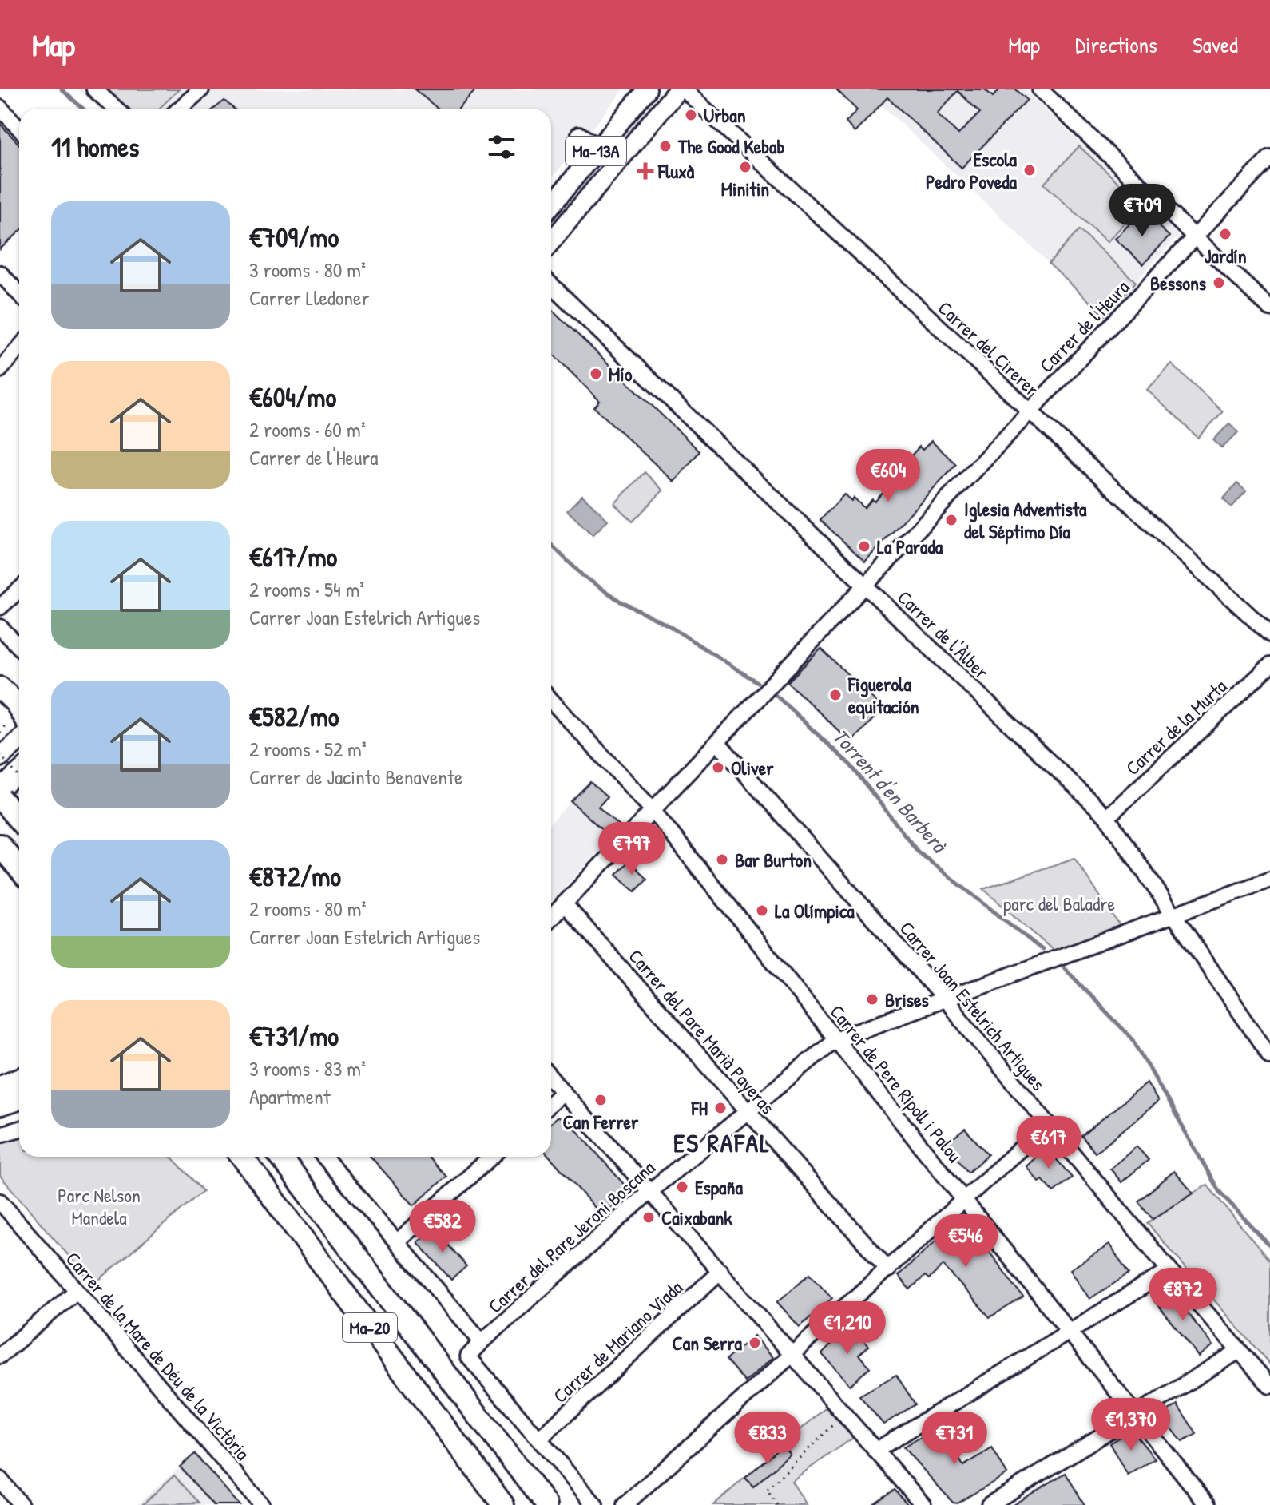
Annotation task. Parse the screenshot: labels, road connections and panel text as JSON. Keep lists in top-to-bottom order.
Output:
{
  "streets": {
    "highway": ["Ma-20"],
    "main road": ["Ma-13A"],
    "street": [
      "Carrer de l'Heura",
      "Carrer del Cirerer",
      "Carrer de l'Àlber",
      "Carrer de la Murta",
      "Carrer Joan Estelrich Artigues",
      "Carrer del Pare Marià Payeras",
      "Carrer de Pere Ripoll i Palou",
      "Carrer del Pare Jeroni Boscana",
      "Carrer de Mariano Viada",
      "Carrer de la Mare de Déu de la Victòria"
    ]
  },
  "crossings": [
    ["Carrer de l'Heura", "Carrer del Cirerer"],
    ["Carrer de l'Heura", "Carrer de l'Àlber"],
    ["Carrer de l'Heura", "Carrer Joan Estelrich Artigues"],
    ["Carrer de l'Heura", "Carrer del Pare Marià Payeras"],
    ["Carrer de l'Heura", "Carrer de Pere Ripoll i Palou"],
    ["Carrer de l'Àlber", "Carrer de la Murta"],
    ["Carrer de l'Àlber", "Carrer del Pare Jeroni Boscana"],
    ["Carrer Joan Estelrich Artigues", "Carrer del Pare Jeroni Boscana"],
    ["Carrer del Pare Marià Payeras", "Carrer del Pare Jeroni Boscana"],
    ["Carrer de Pere Ripoll i Palou", "Carrer del Pare Jeroni Boscana"]
  ],
  "districts": ["ES RAFAL"],
  "water": ["Torrent d'en Barberà"],
  "parks": ["parc del Baladre", "Parc Nelson Mandela"],
  "places": {
    "other": [
      "Urban",
      "The Good Kebab",
      "Minitin",
      "Escola Pedro Poveda",
      "Jardín",
      "Bessons",
      "Mío",
      "Iglesia Adventista del Séptimo Día",
      "La Parada",
      "Figuerola equitación",
      "Oliver",
      "Bar Burton",
      "La Olímpica",
      "Brises",
      "Can Ferrer",
      "FH",
      "España",
      "Caixabank",
      "Can Serra"
    ],
    "health": ["Fluxà"]
  },
  "page": {
    "header": "Map",
    "nav": ["Map", "Directions", "Saved"],
    "heading": "11 homes",
    "price": [
      "€709",
      "€604",
      "€797",
      "€617",
      "€582",
      "€546",
      "€872",
      "€1,210",
      "€1,370",
      "€833",
      "€731"
    ],
    "list": [
      {
        "name": "€709/mo",
        "note": "3 rooms · 80 m² · Carrer Lledoner"
      },
      {
        "name": "€604/mo",
        "note": "2 rooms · 60 m² · Carrer de l'Heura"
      },
      {
        "name": "€617/mo",
        "note": "2 rooms · 54 m² · Carrer Joan Estelrich Artigues"
      },
      {
        "name": "€582/mo",
        "note": "2 rooms · 52 m² · Carrer de Jacinto Benavente"
      },
      {
        "name": "€872/mo",
        "note": "2 rooms · 80 m² · Carrer Joan Estelrich Artigues"
      },
      {
        "name": "€731/mo",
        "note": "3 rooms · 83 m² · Apartment"
      }
    ]
  }
}
